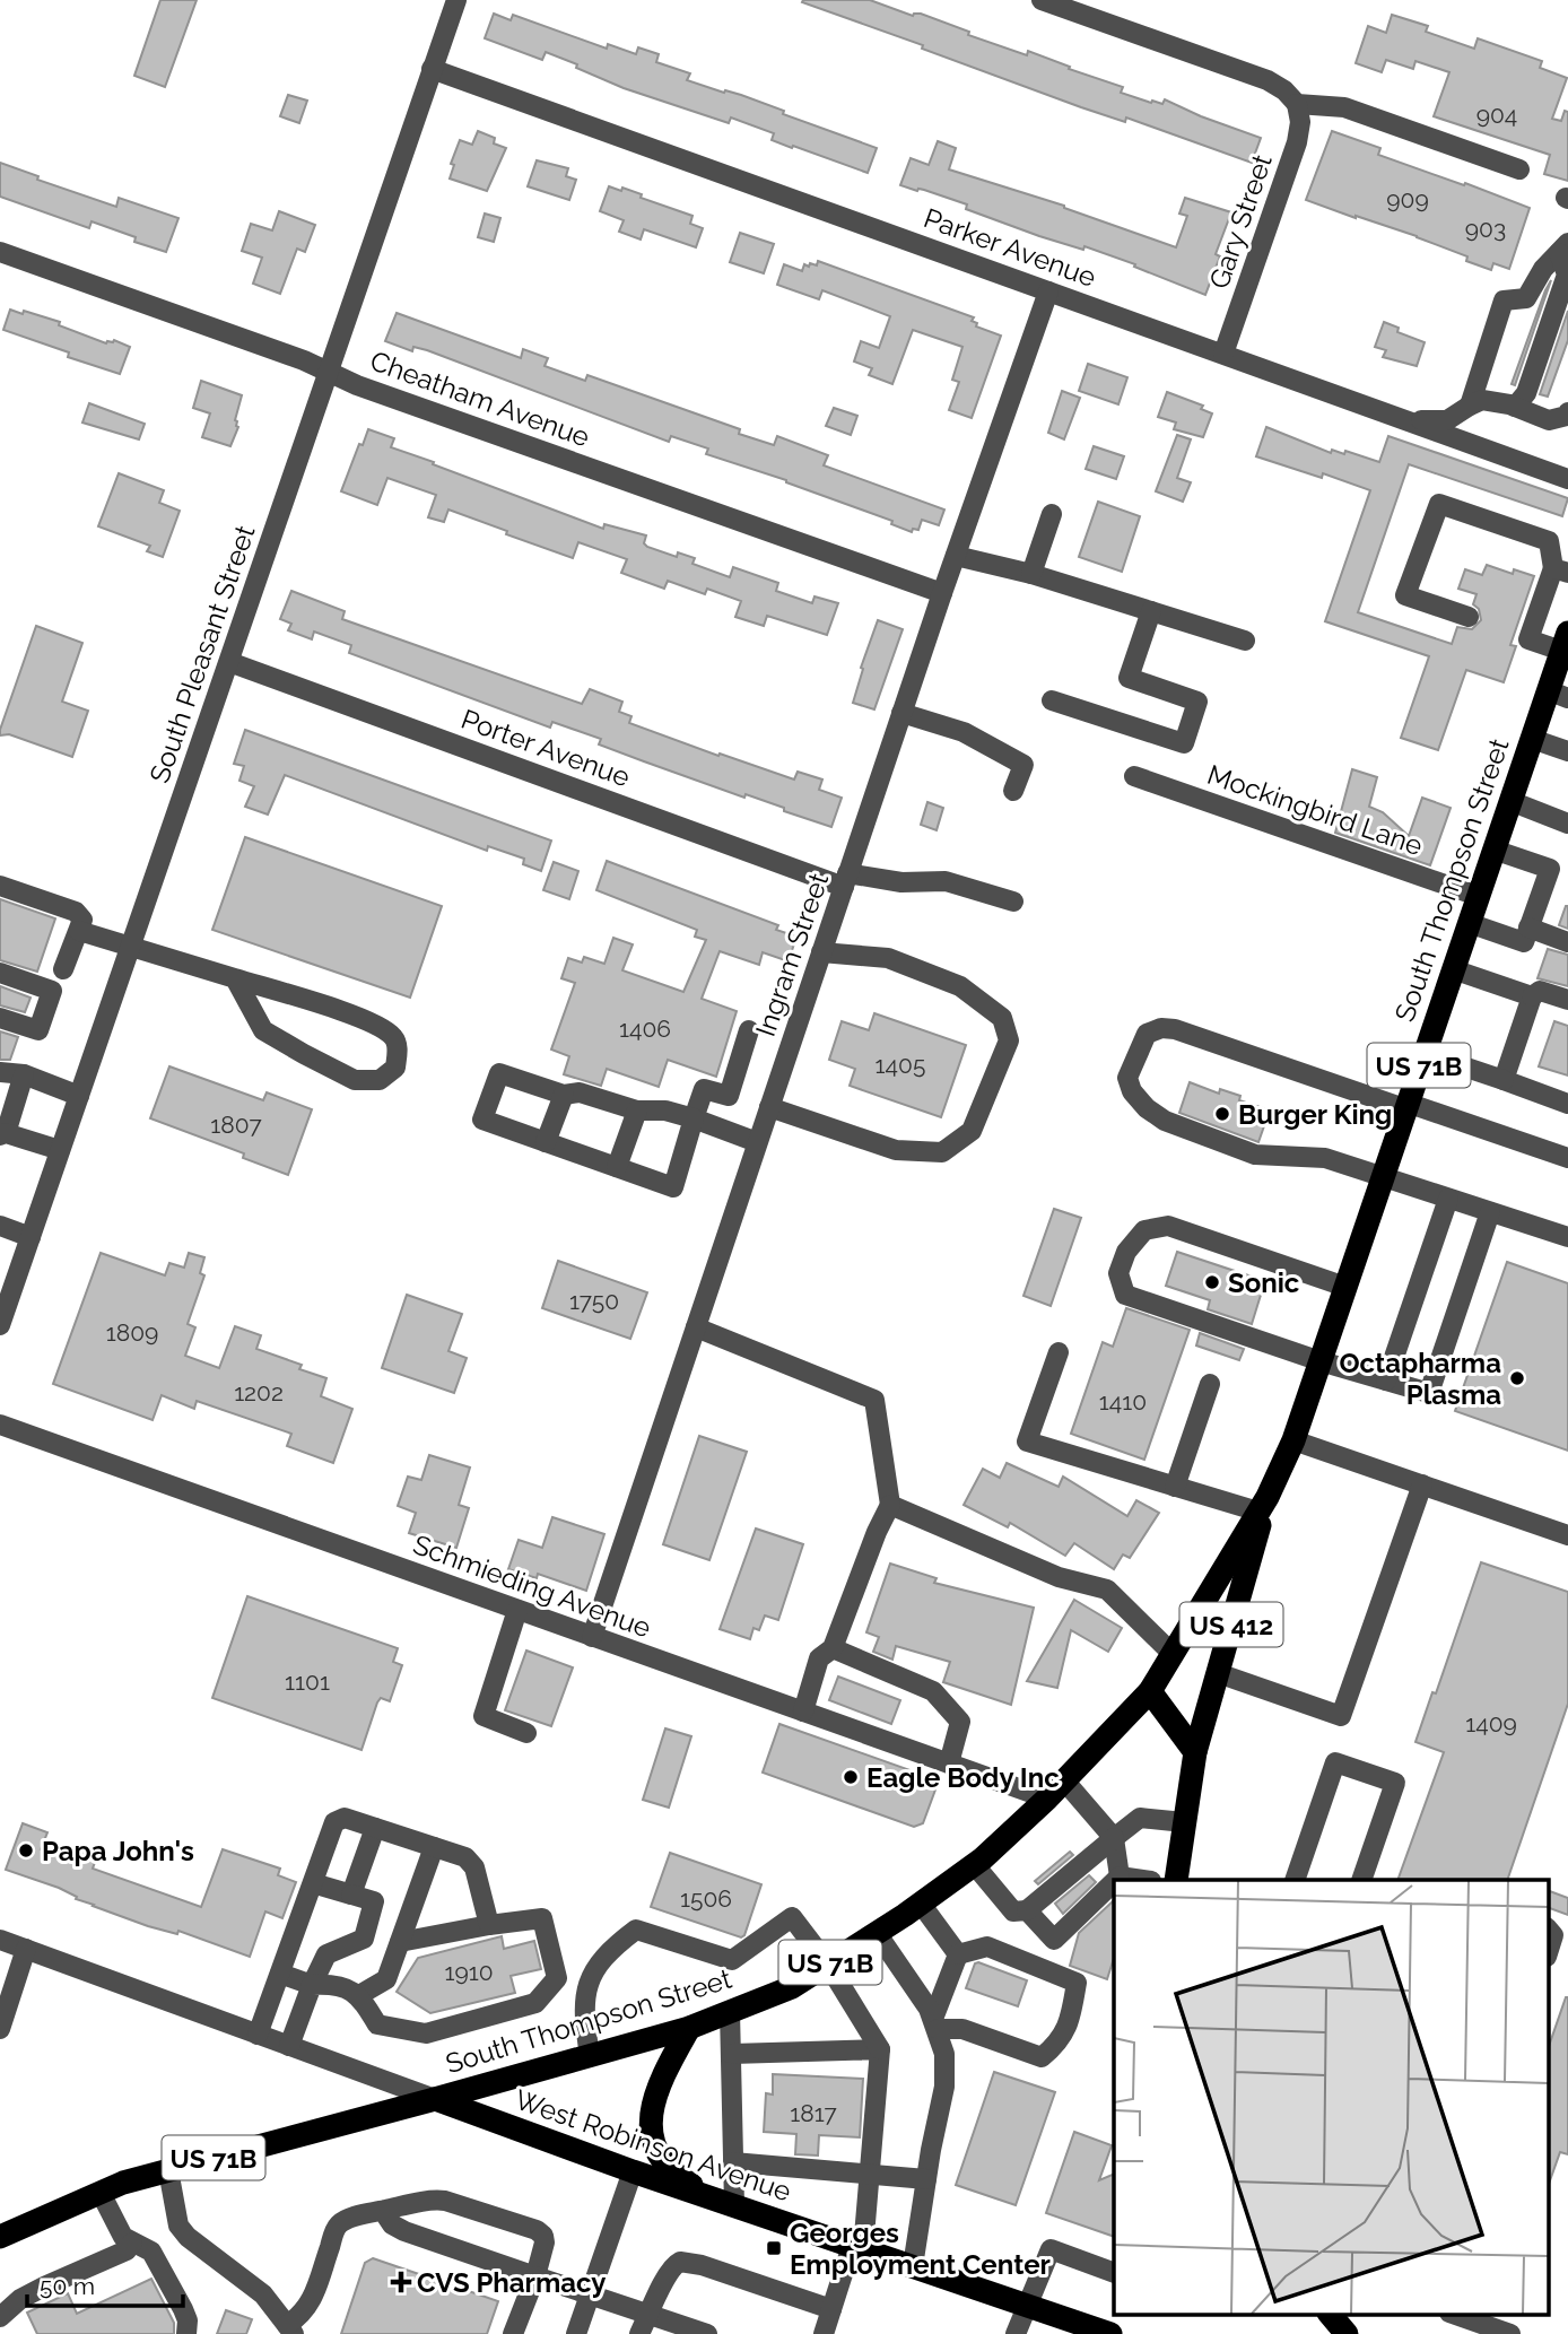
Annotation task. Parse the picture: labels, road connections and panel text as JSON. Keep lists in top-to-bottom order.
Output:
{
  "streets": {
    "highway": [
      "South Thompson Street",
      "US 71B",
      "US 412",
      "West Robinson Avenue"
    ],
    "street": [
      "Gary Street",
      "Parker Avenue",
      "Cheatham Avenue",
      "South Pleasant Street",
      "Porter Avenue",
      "Mockingbird Lane",
      "Ingram Street",
      "Schmieding Avenue"
    ]
  },
  "crossings": [
    ["Gary Street", "Parker Avenue"],
    ["Parker Avenue", "South Pleasant Street"],
    ["Parker Avenue", "Ingram Street"],
    ["Cheatham Avenue", "South Pleasant Street"],
    ["Cheatham Avenue", "Ingram Street"],
    ["South Pleasant Street", "Porter Avenue"],
    ["Porter Avenue", "Ingram Street"],
    ["Mockingbird Lane", "South Thompson Street"],
    ["South Thompson Street", "Schmieding Avenue"],
    ["South Thompson Street", "US 412"],
    ["South Thompson Street", "West Robinson Avenue"],
    ["Ingram Street", "Schmieding Avenue"]
  ],
  "places": {
    "other": [
      "Burger King",
      "Sonic",
      "Octapharma Plasma",
      "Eagle Body Inc",
      "Papa John's"
    ],
    "transit": ["Georges Employment Center"],
    "health": ["CVS Pharmacy"]
  },
  "house_numbers": [
    "904",
    "909",
    "903",
    "1406",
    "1405",
    "1807",
    "1750",
    "1809",
    "1202",
    "1410",
    "1101",
    "1409",
    "1506",
    "1910",
    "1817"
  ],
  "scale_bar": "50 m"
}
